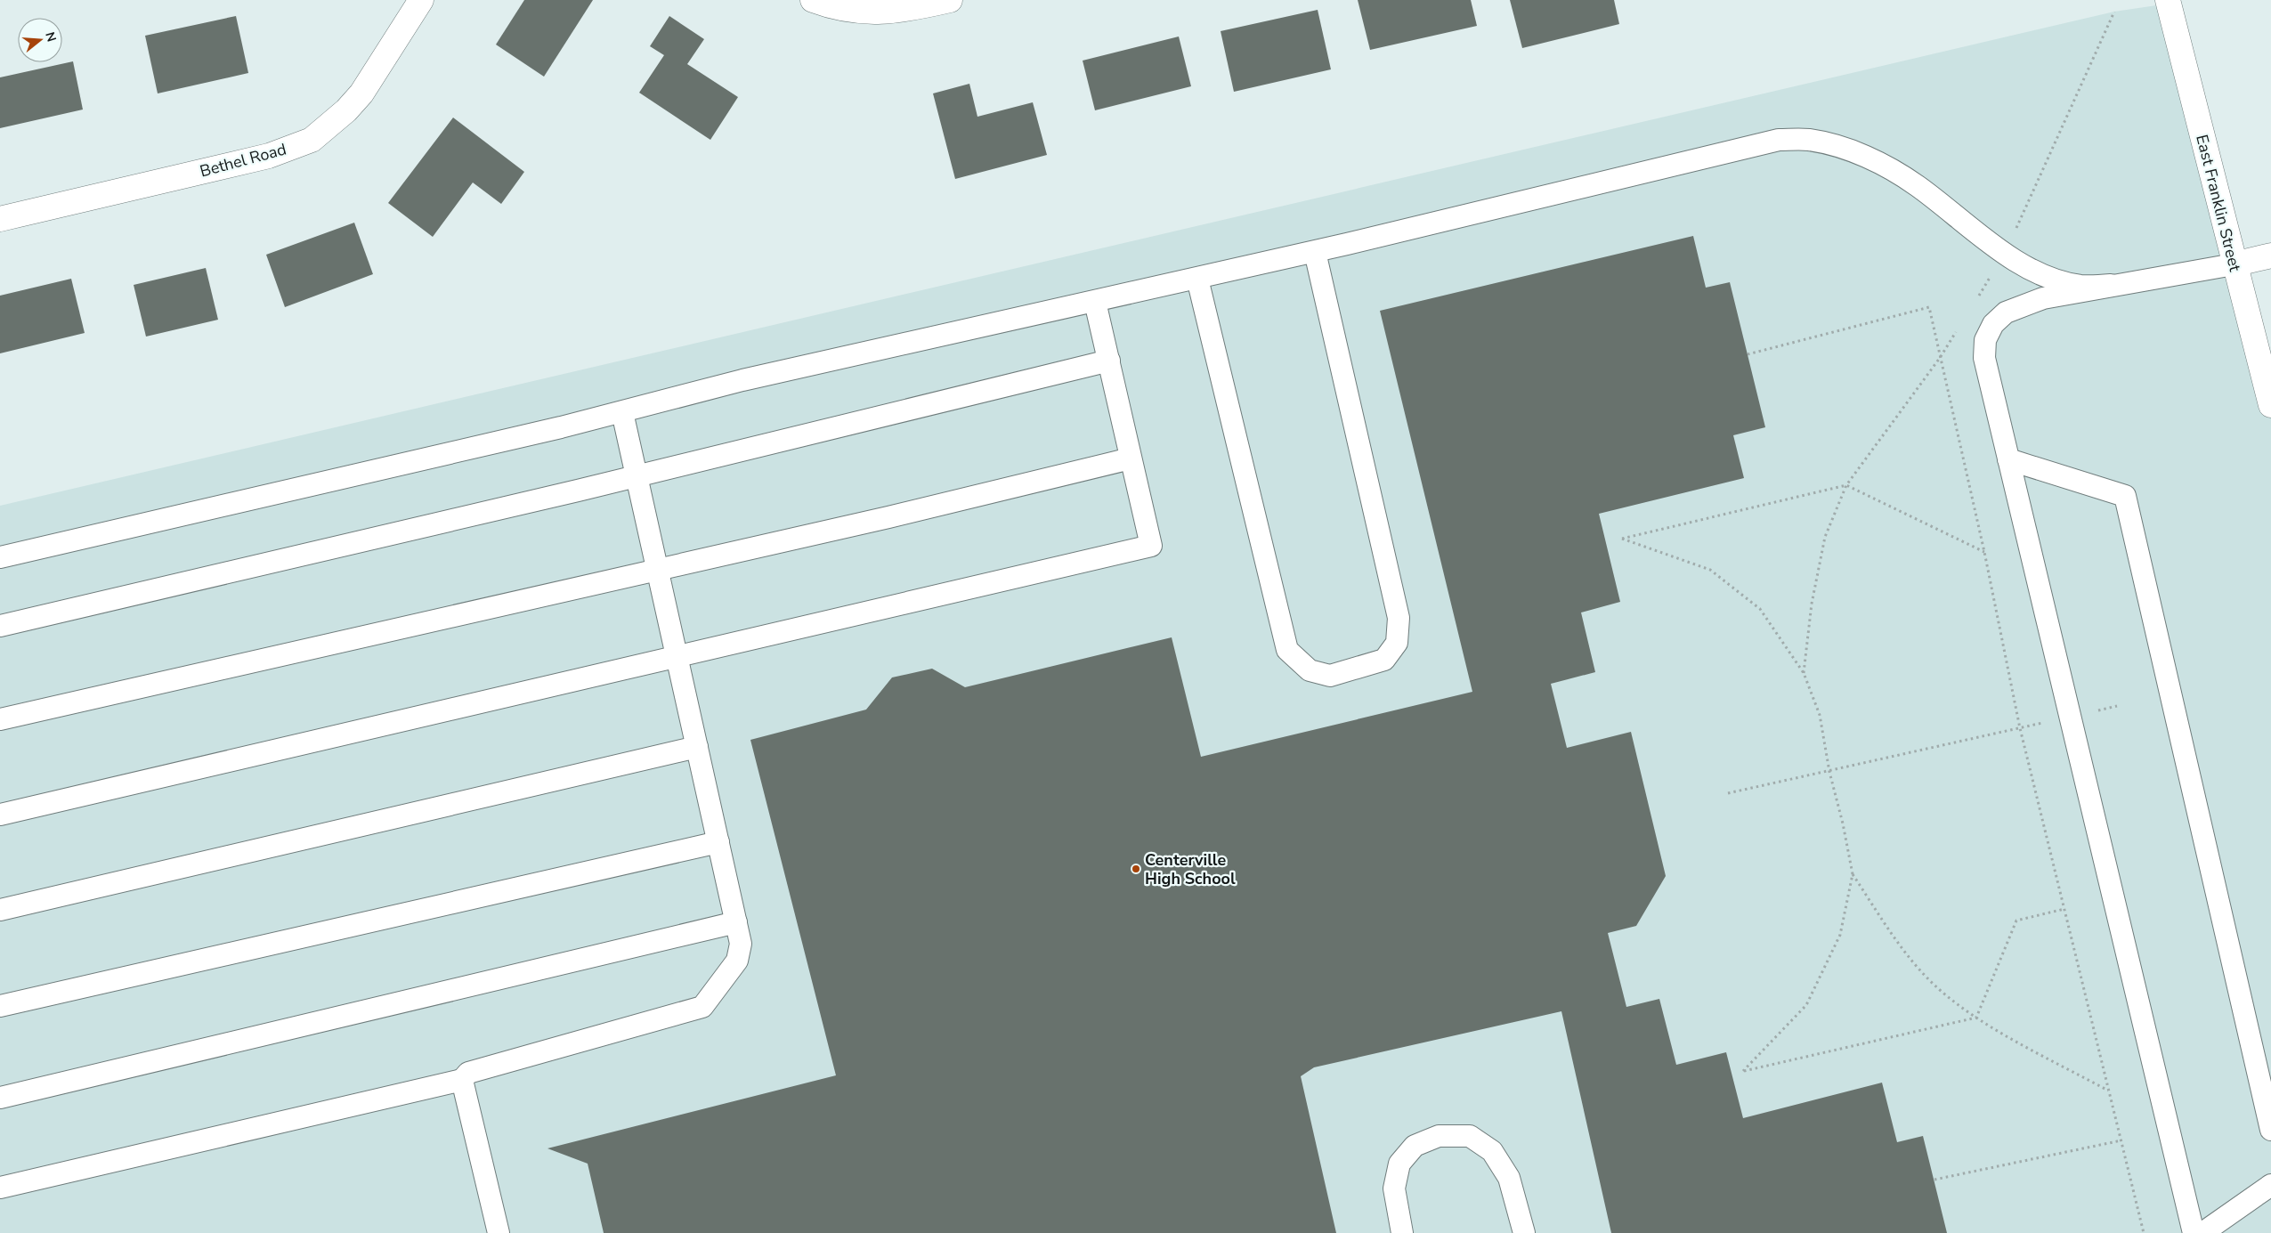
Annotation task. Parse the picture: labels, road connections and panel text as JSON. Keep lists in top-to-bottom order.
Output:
{
  "streets": {
    "street": ["Bethel Road", "East Franklin Street"]
  },
  "places": ["Centerville High School"],
  "north": "right"
}
